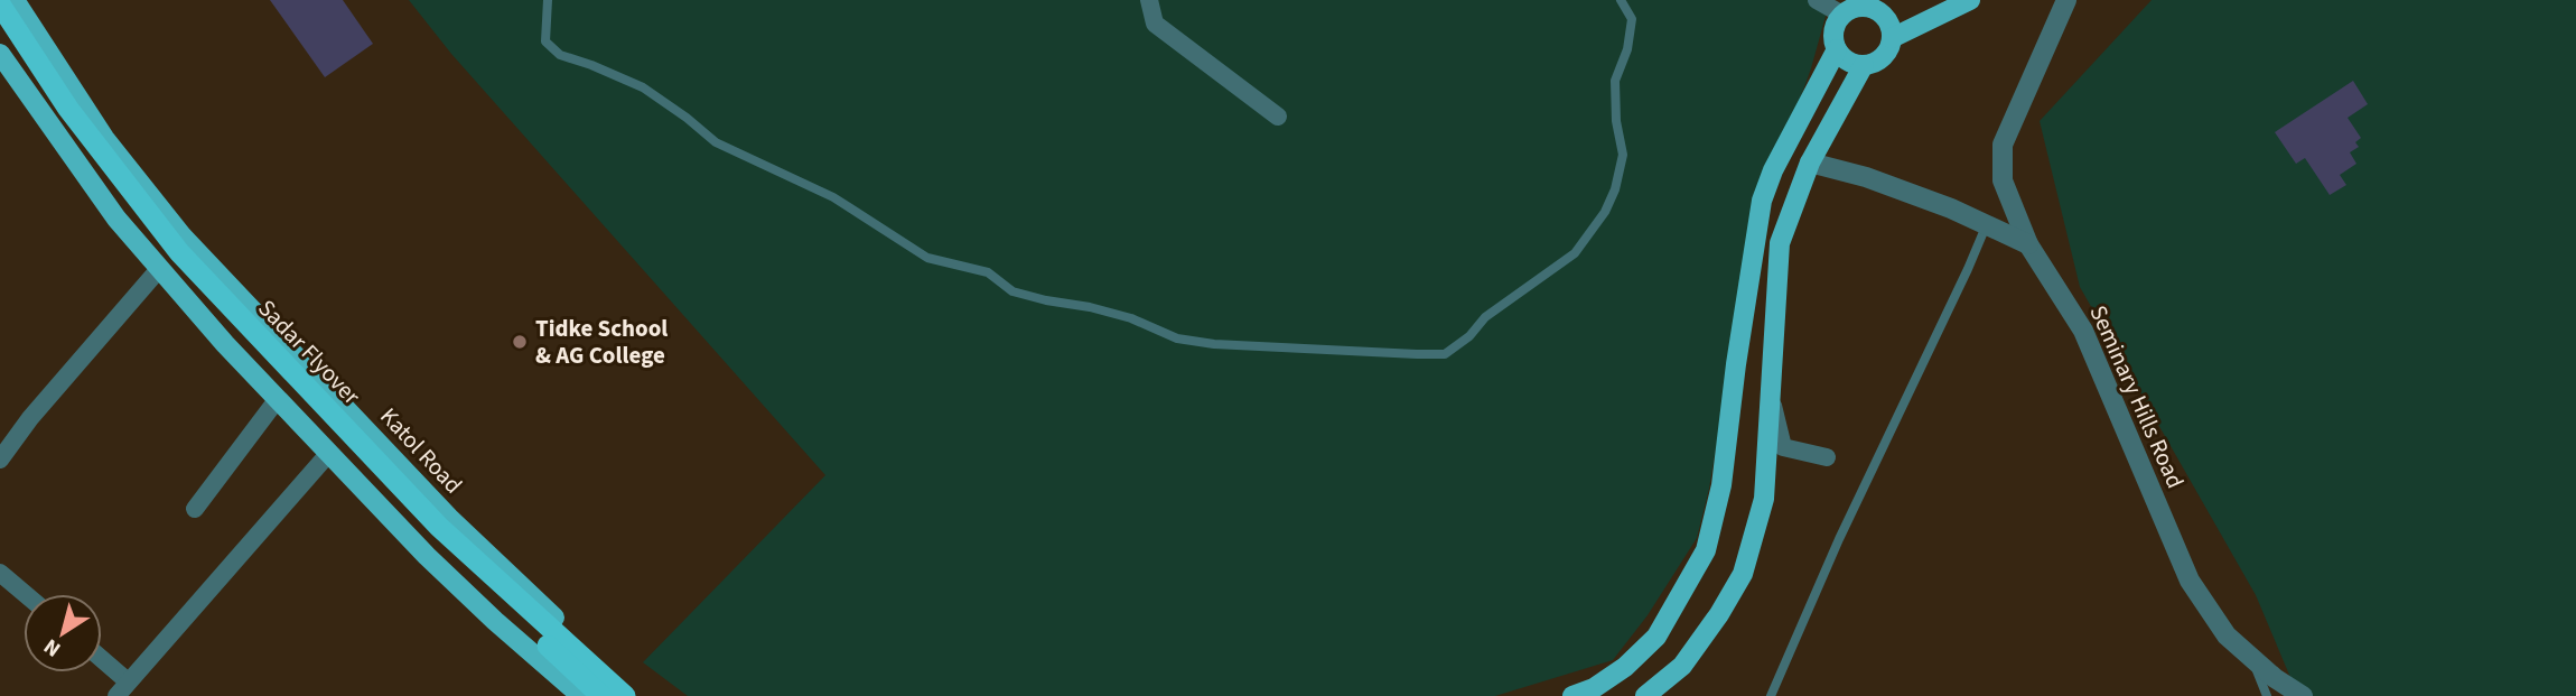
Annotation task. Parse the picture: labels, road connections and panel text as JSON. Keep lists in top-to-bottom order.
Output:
{
  "streets": {
    "highway": ["Sadar Flyover"],
    "main road": ["Katol Road"],
    "street": ["Seminary Hills Road"]
  },
  "places": ["Tidke School & AG College"],
  "north": "bottom left"
}
